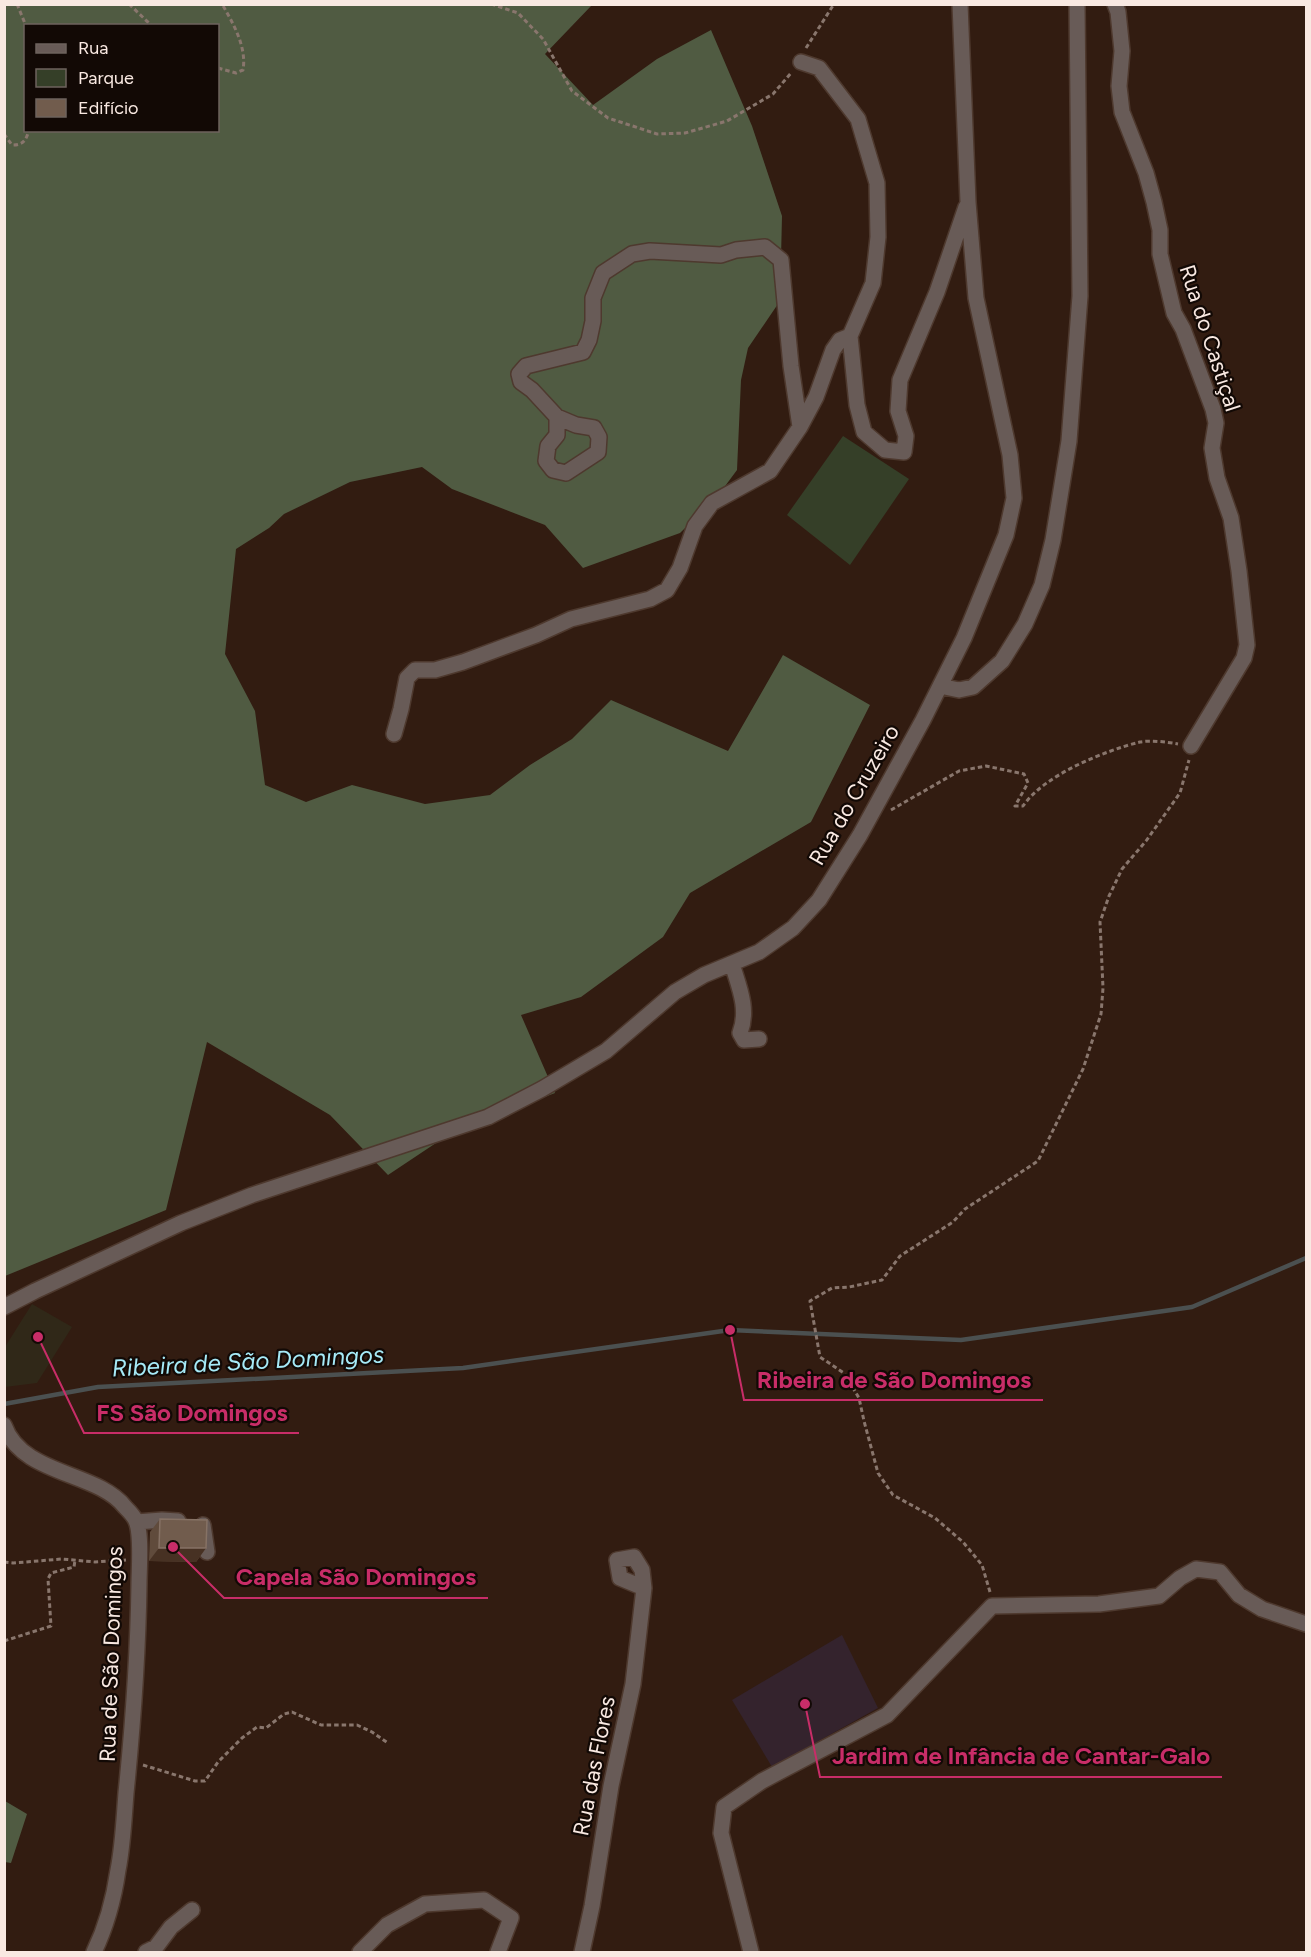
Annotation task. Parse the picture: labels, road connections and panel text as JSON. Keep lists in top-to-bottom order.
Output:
{
  "streets": {
    "street": [
      "Rua do Castiçal",
      "Rua do Cruzeiro",
      "Rua de São Domingos",
      "Rua das Flores"
    ]
  },
  "water": ["Ribeira de São Domingos"],
  "places": [
    "Ribeira de São Domingos",
    "FS São Domingos",
    "Capela São Domingos",
    "Jardim de Infância de Cantar-Galo"
  ],
  "legend": ["Rua", "Parque", "Edifício"]
}
